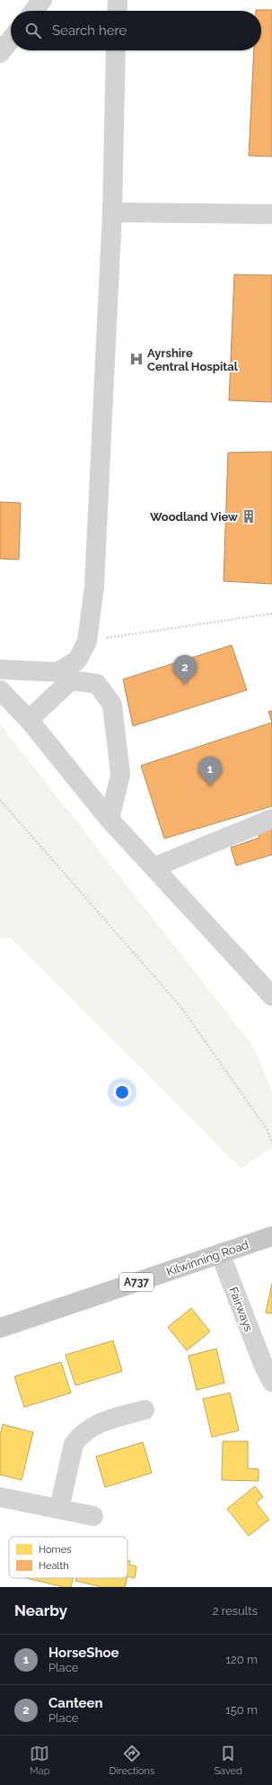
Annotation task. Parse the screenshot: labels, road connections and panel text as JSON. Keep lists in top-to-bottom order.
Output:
{
  "streets": {
    "main road": ["Kilwinning Road", "A737"],
    "street": ["Fairways"]
  },
  "crossings": [
    ["Kilwinning Road", "Fairways"]
  ],
  "places": {
    "hospital": ["Ayrshire Central Hospital"],
    "building": ["Woodland View"]
  },
  "legend": ["Homes", "Health"],
  "page": {
    "search": "Search here",
    "pins": ["2", "1"],
    "heading": ["Nearby", "2 results"],
    "list": [
      {
        "mark": "1",
        "name": "HorseShoe",
        "note": "Place",
        "value": "120 m"
      },
      {
        "mark": "2",
        "name": "Canteen",
        "note": "Place",
        "value": "150 m"
      }
    ],
    "nav": ["Map", "Directions", "Saved"]
  }
}
